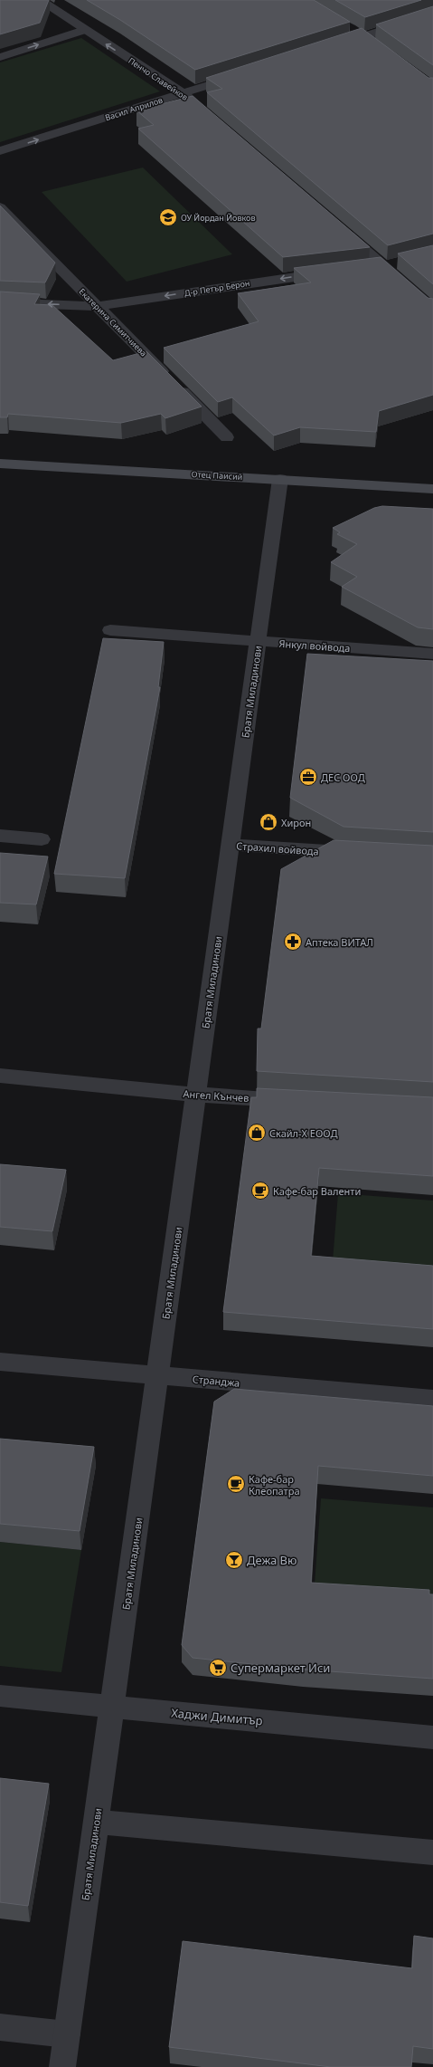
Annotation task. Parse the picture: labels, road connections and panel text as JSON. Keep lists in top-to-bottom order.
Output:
{
  "streets": {
    "street": [
      "Пенчо Славейков",
      "Васил Априлов",
      "Д-р Петър Берон",
      "Екатерина Симитчиева",
      "Отец Паисий",
      "Янкул войвода",
      "Братя Миладинови",
      "Страхил войвода",
      "Ангел Кънчев",
      "Странджа",
      "Хаджи Димитър"
    ]
  },
  "crossings": [
    ["Пенчо Славейков", "Васил Априлов"],
    ["Д-р Петър Берон", "Екатерина Симитчиева"],
    ["Отец Паисий", "Братя Миладинови"],
    ["Янкул войвода", "Братя Миладинови"],
    ["Братя Миладинови", "Страхил войвода"],
    ["Братя Миладинови", "Ангел Кънчев"],
    ["Братя Миладинови", "Странджа"],
    ["Братя Миладинови", "Хаджи Димитър"]
  ],
  "one_way": ["Пенчо Славейков", "Д-р Петър Берон"],
  "places": {
    "school or university": ["ОУ Йордан Йовков"],
    "office": ["ДЕС ООД"],
    "shop": ["Хирон", "Скайл-Х ЕООД"],
    "pharmacy": ["Аптека ВИТАЛ"],
    "cafe": ["Кафе-бар Валенти", "Кафе-бар Клеопатра"],
    "bar": ["Дежа Вю"],
    "supermarket": ["Супермаркет Иси"]
  }
}
